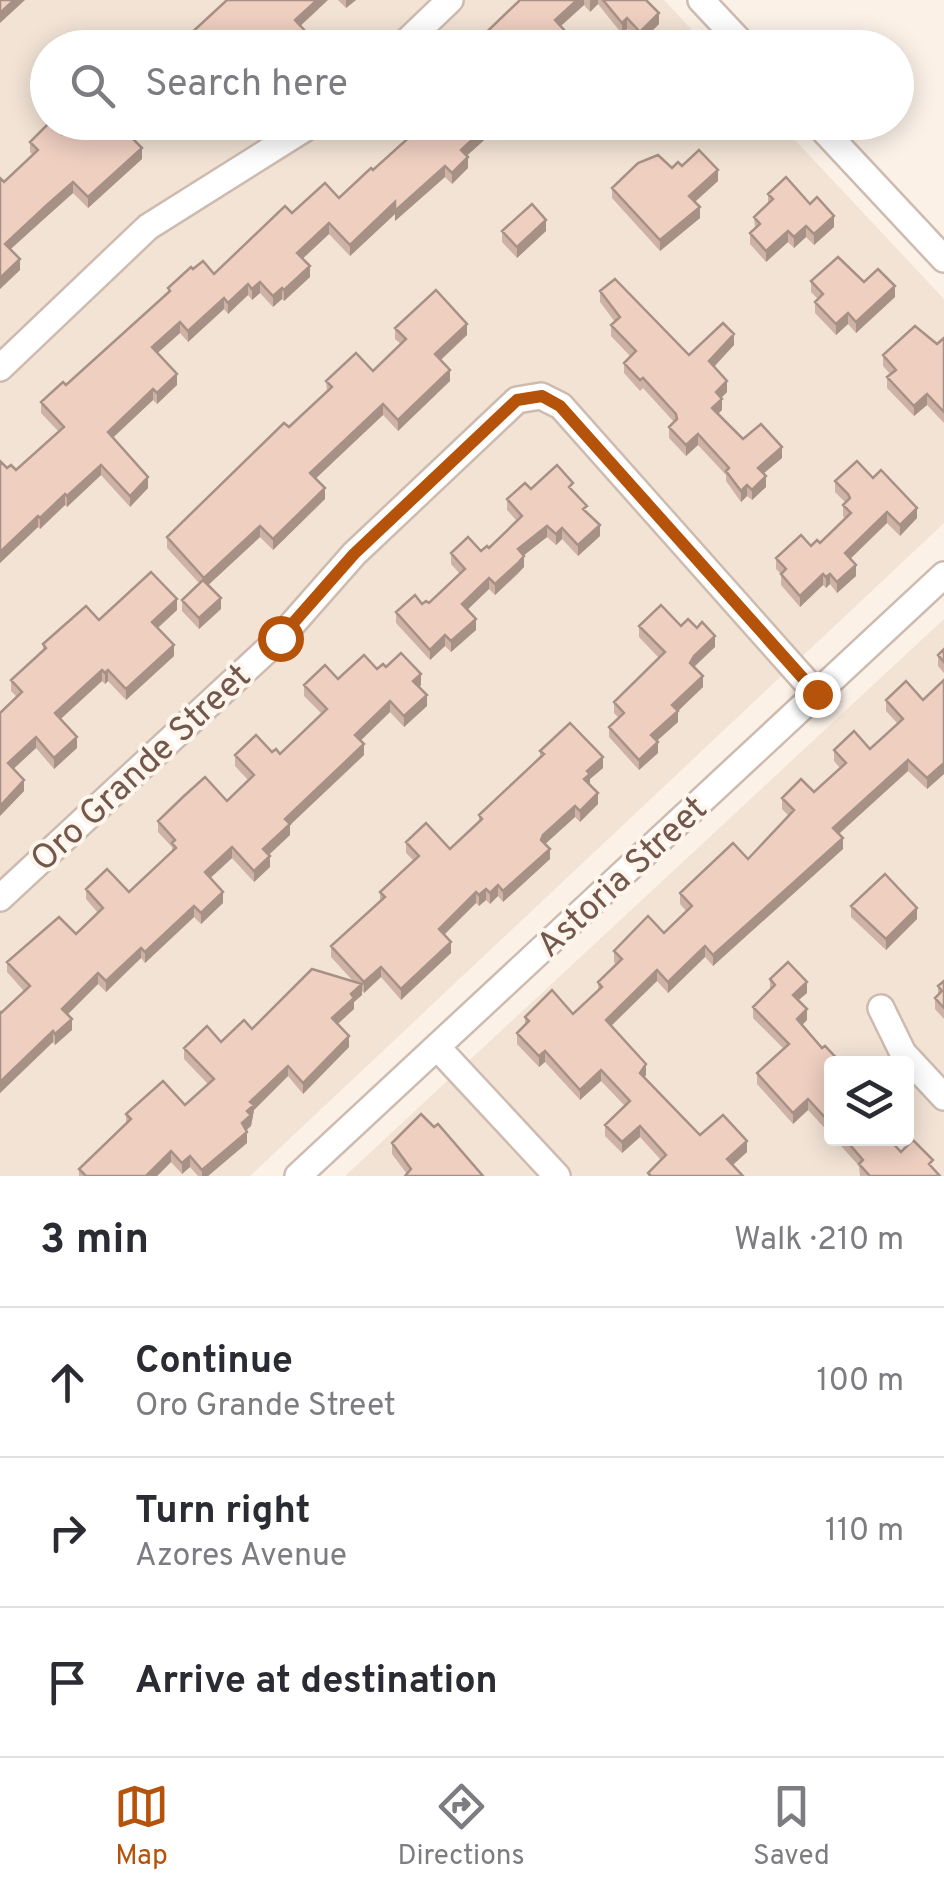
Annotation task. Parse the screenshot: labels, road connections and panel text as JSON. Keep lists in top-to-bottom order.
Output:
{
  "streets": {
    "street": ["Oro Grande Street", "Astoria Street"]
  },
  "crossings": [
    ["Oro Grande Street", "Astoria Street"]
  ],
  "page": {
    "search": "Search here",
    "heading": ["3 min", "Walk · 210 m"],
    "list": [
      ["Continue", "Oro Grande Street", "100 m"],
      ["Turn right", "Azores Avenue", "110 m"],
      "Arrive at destination"
    ],
    "nav": ["Map", "Directions", "Saved"]
  }
}
